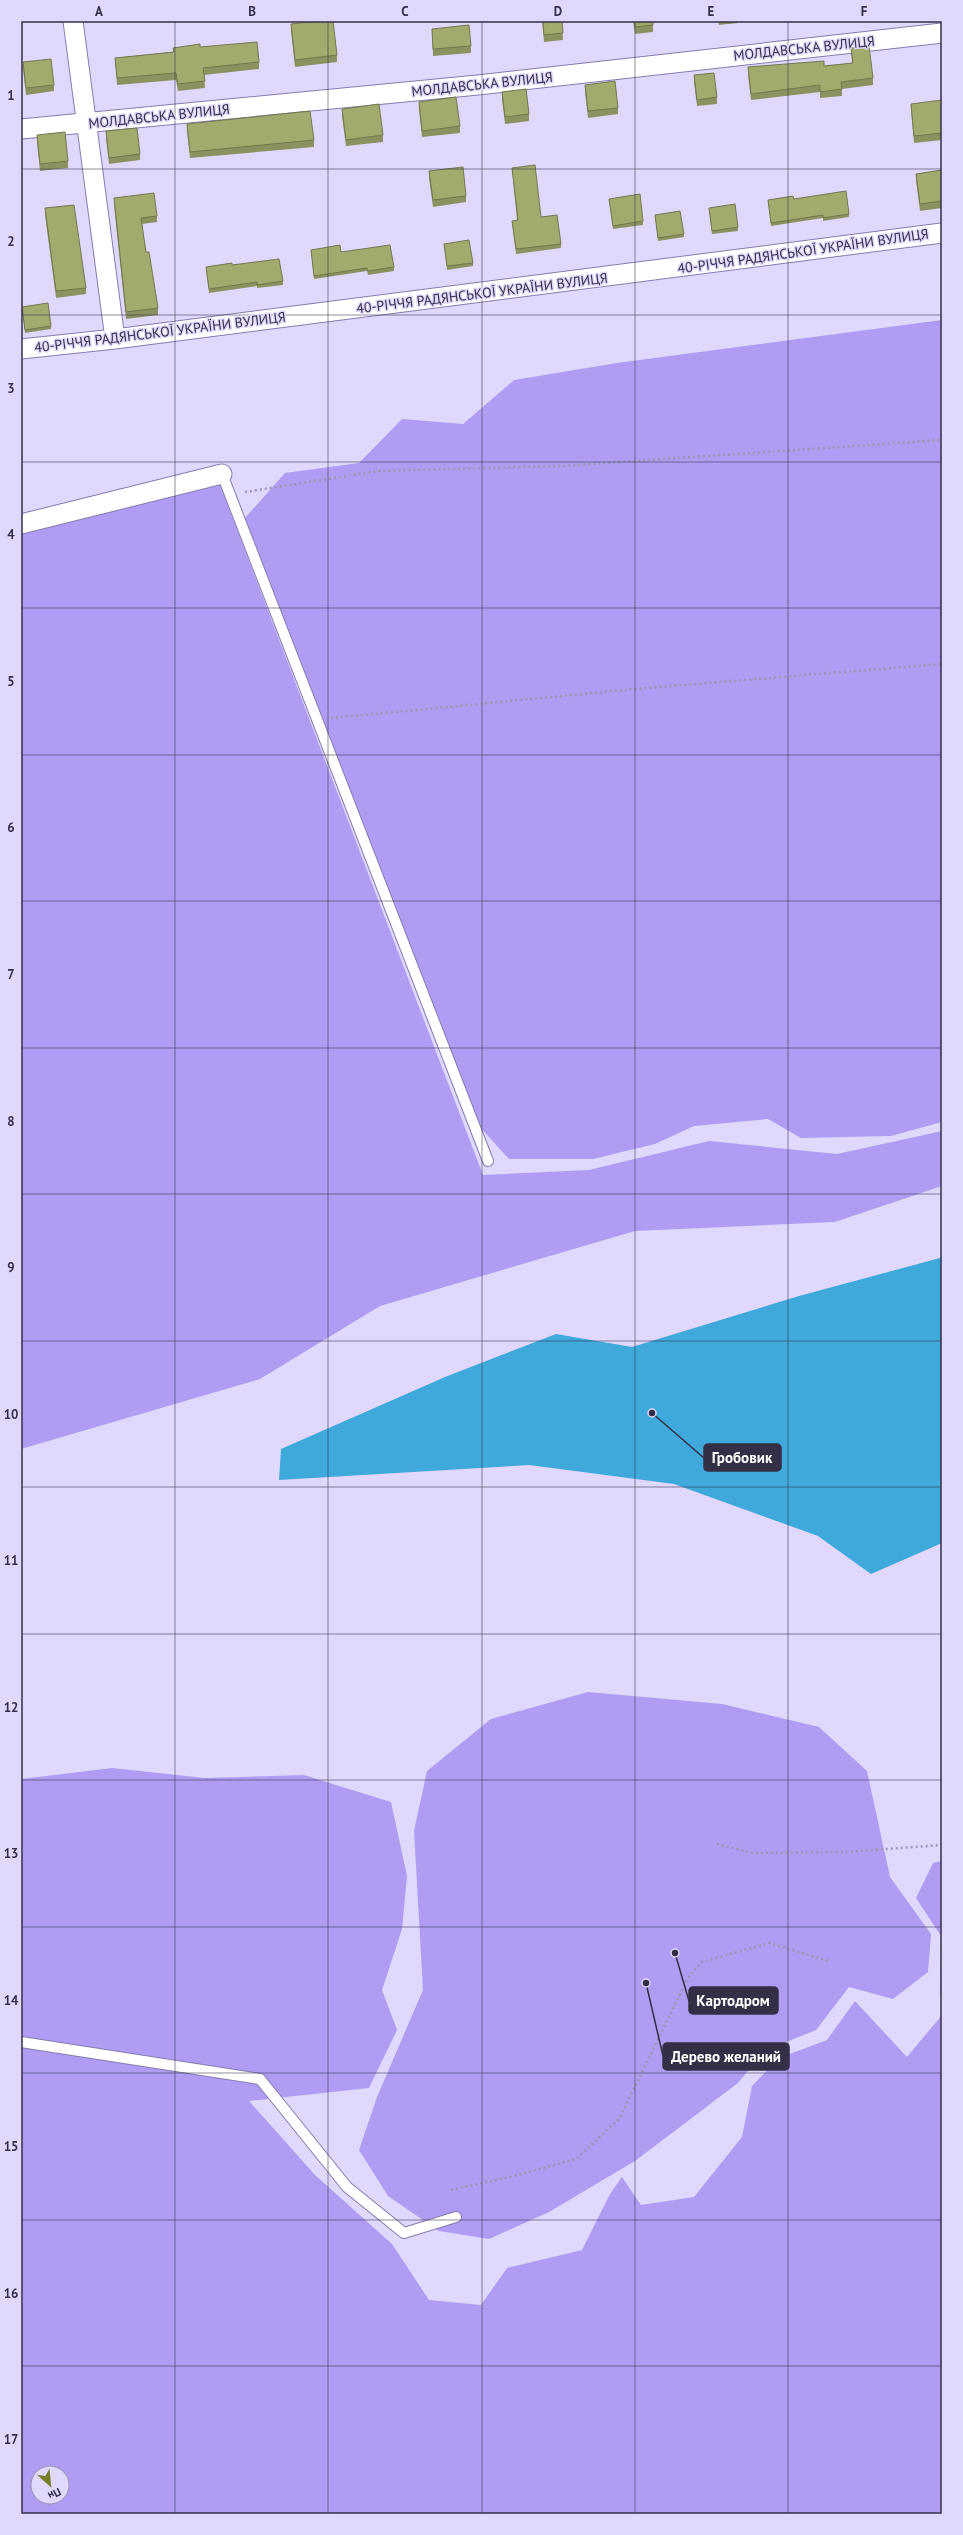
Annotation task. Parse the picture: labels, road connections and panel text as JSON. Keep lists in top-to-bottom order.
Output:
{
  "streets": {
    "street": ["МОЛДАВСЬКА ВУЛИЦЯ", "40-РІЧЧЯ РАДЯНСЬКОЇ УКРАЇНИ ВУЛИЦЯ"]
  },
  "places": ["Гробовик", "Картодром", "Дерево желаний"],
  "north": "bottom right",
  "grid": {
    "columns": [
      "A",
      "B",
      "C",
      "D",
      "E",
      "F"
    ],
    "rows": [
      "1",
      "2",
      "3",
      "4",
      "5",
      "6",
      "7",
      "8",
      "9",
      "10",
      "11",
      "12",
      "13",
      "14",
      "15",
      "16",
      "17"
    ]
  }
}
